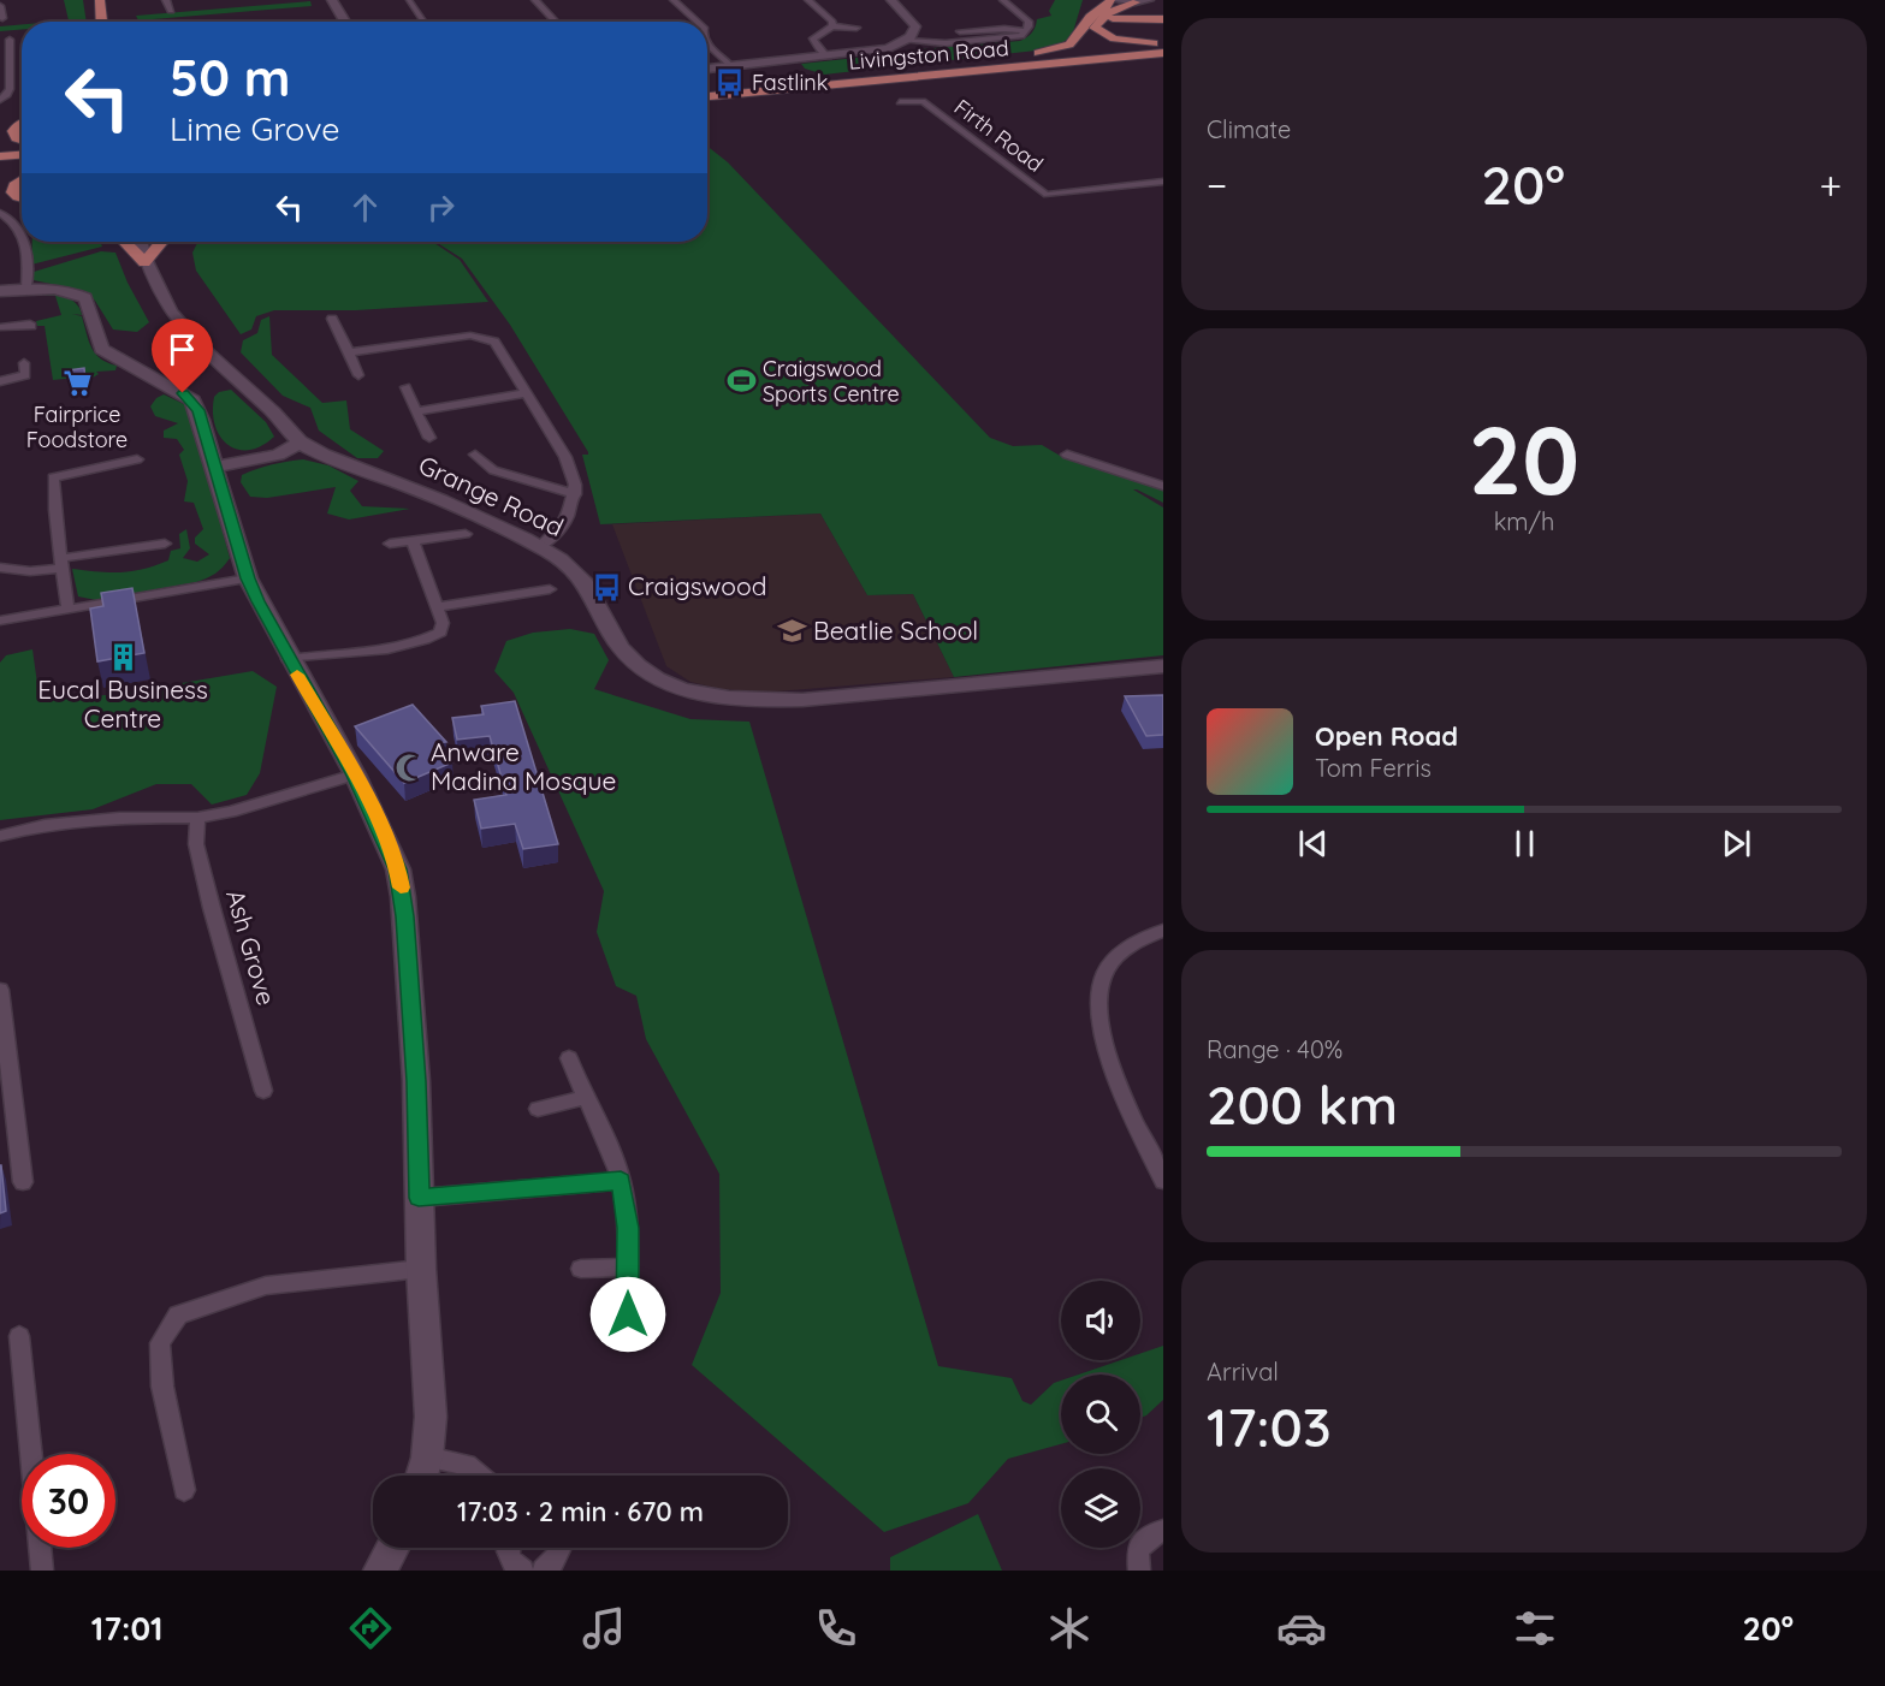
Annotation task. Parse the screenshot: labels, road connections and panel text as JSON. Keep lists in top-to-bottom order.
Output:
{
  "streets": {
    "main road": ["Livingston Road"],
    "street": ["Firth Road", "Grange Road", "Ash Grove"]
  },
  "places": {
    "bus stop": ["Fastlink", "Craigswood"],
    "sports": ["Craigswood Sports Centre"],
    "supermarket": ["Fairprice Foodstore"],
    "school or university": ["Beatlie School"],
    "building": ["Eucal Business Centre"],
    "mosque": ["Anware Madina Mosque"]
  },
  "page": {
    "tile": [
      "Climate",
      ["20", "km/h"],
      ["Range · 40%", "200 km"],
      ["Arrival", "17:03"]
    ],
    "turn": ["50 m", "Lime Grove"],
    "heat": ["−", "20°", "+"],
    "song": ["Open Road", "Tom Ferris"],
    "limit": "30",
    "trip": "17:03 · 2 min · 670 m",
    "tabs": ["17:01", "20°"]
  }
}
